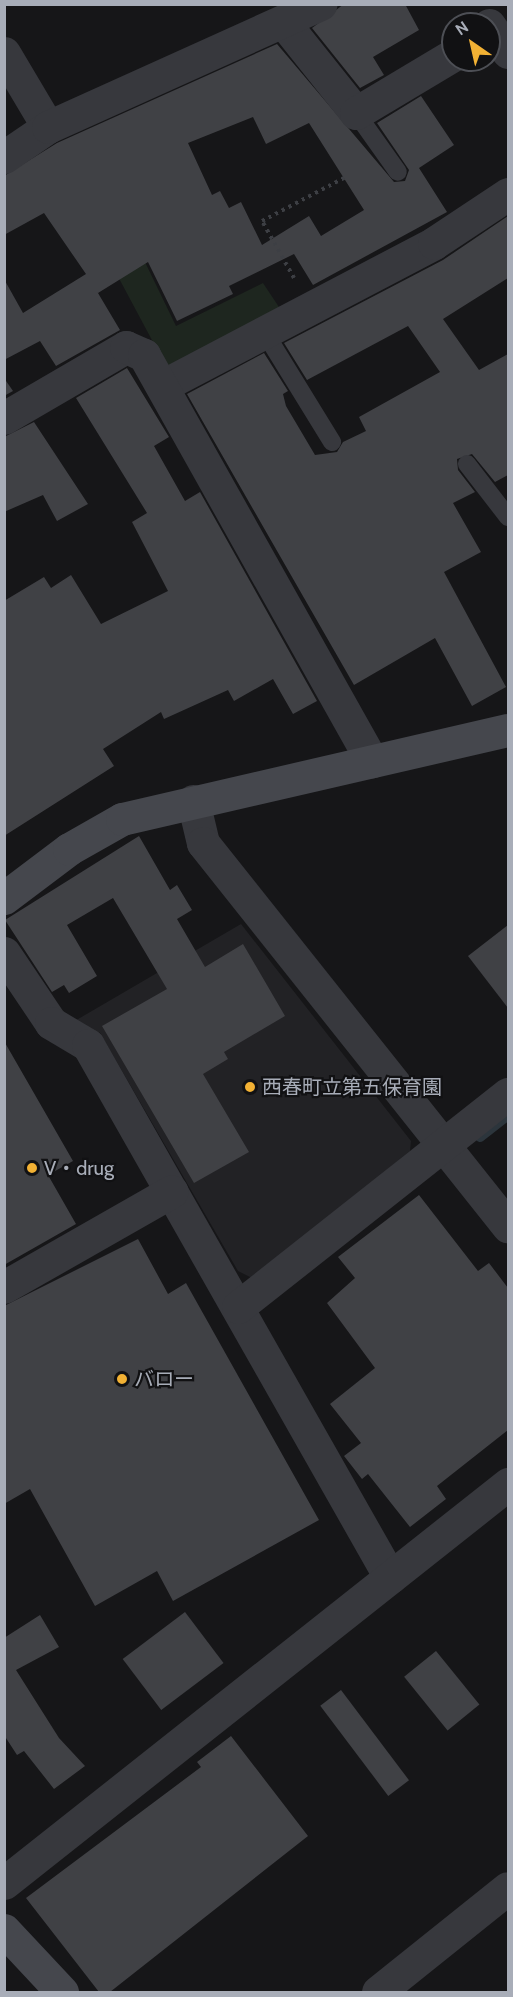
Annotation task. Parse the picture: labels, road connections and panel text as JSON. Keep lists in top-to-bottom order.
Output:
{
  "places": ["西春町立第五保育園", "V・drug", "バロー"],
  "north": "top left"
}
